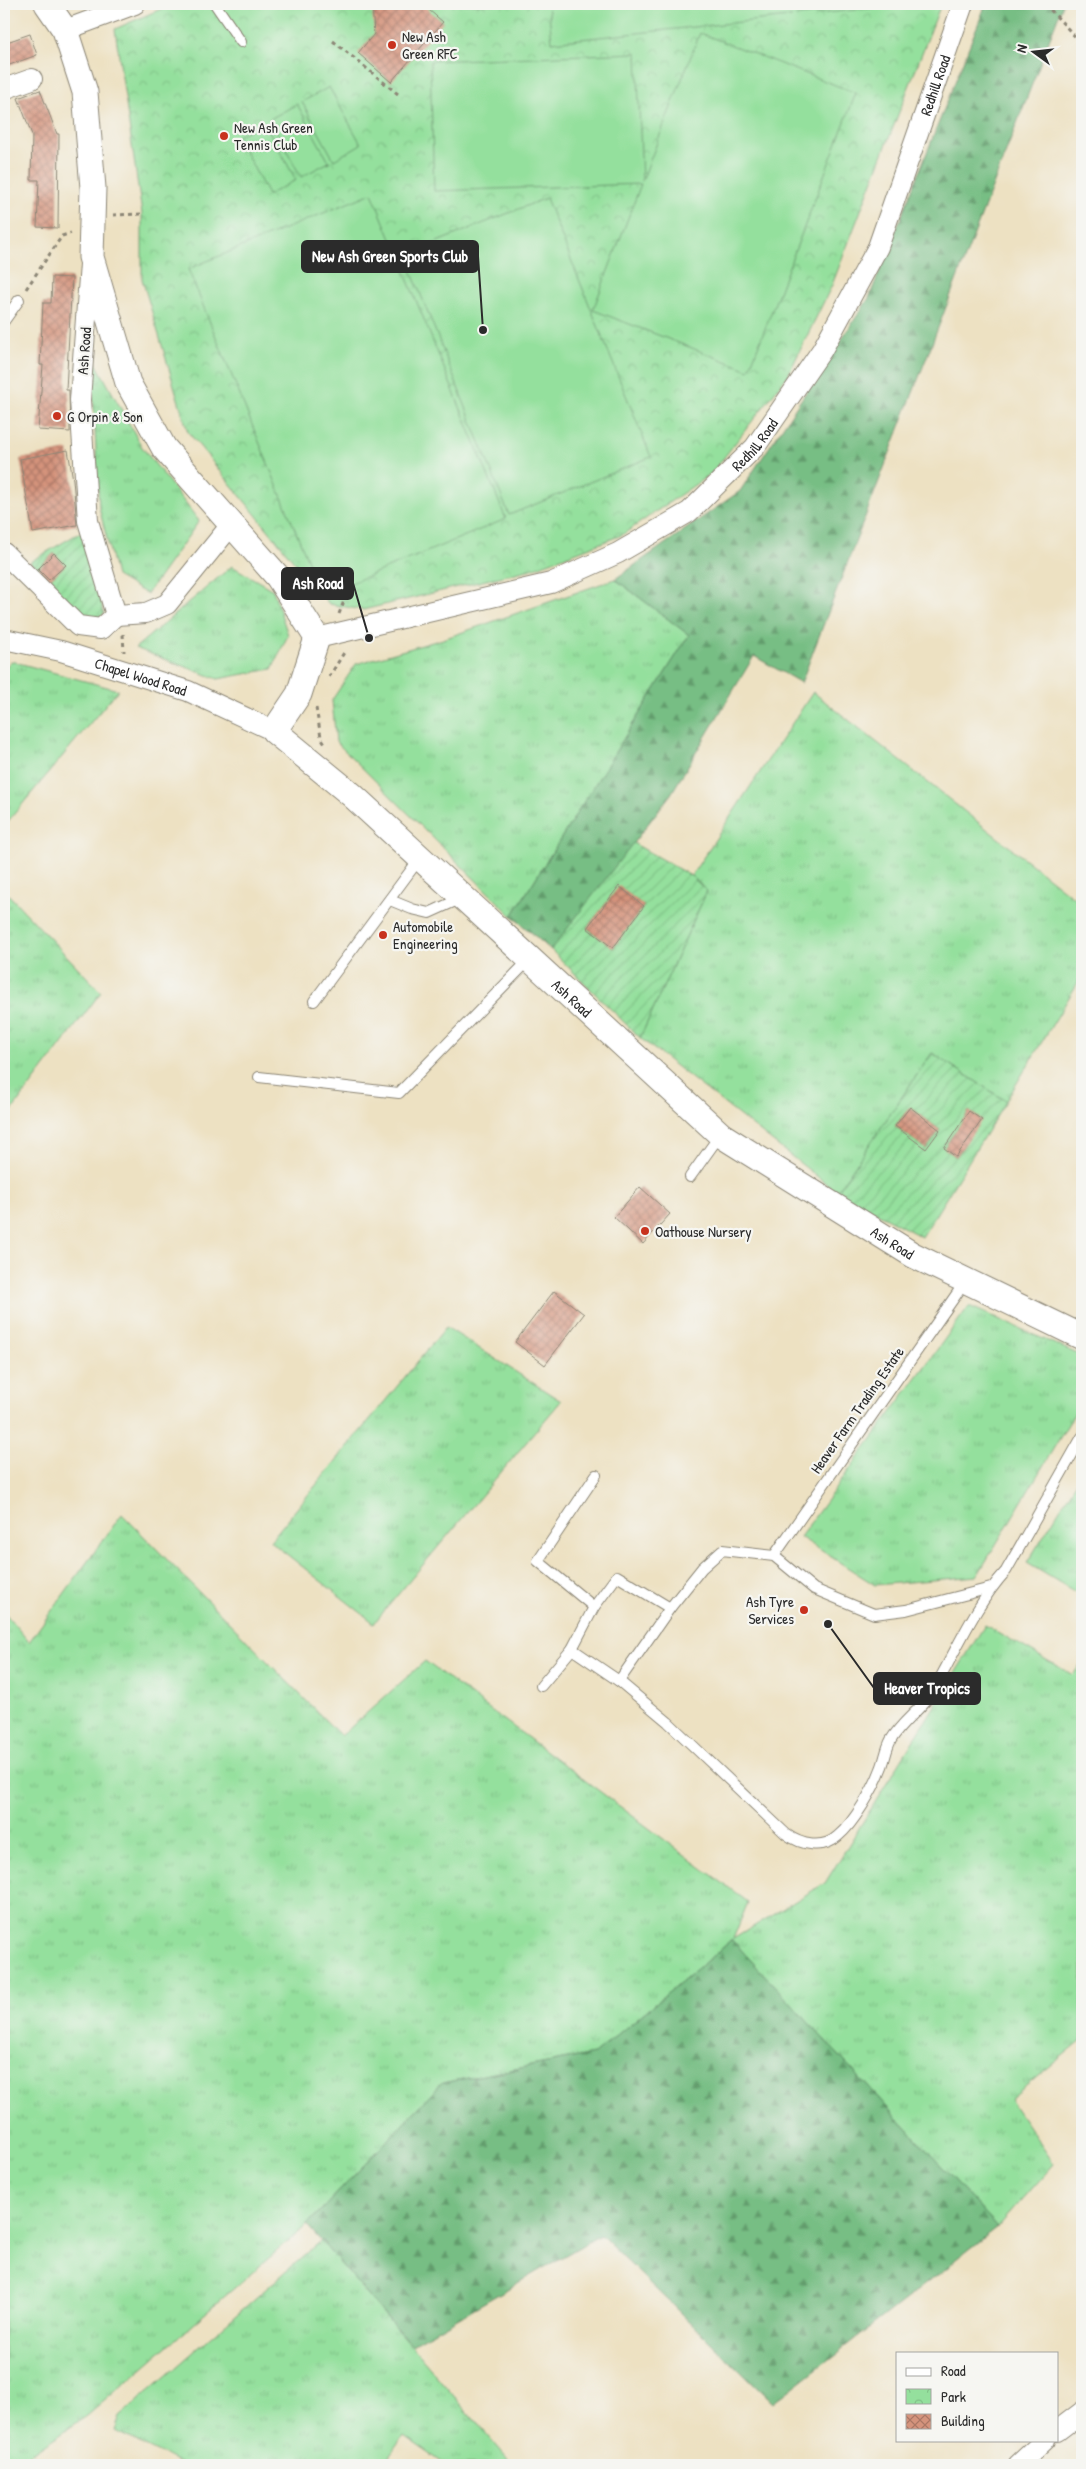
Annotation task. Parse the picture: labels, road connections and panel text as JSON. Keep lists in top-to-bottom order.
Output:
{
  "streets": {
    "street": ["Redhill Road", "Ash Road", "Chapel Wood Road"],
    "lane": ["Heaver Farm Trading Estate"]
  },
  "crossings": [
    ["Redhill Road", "Ash Road"],
    ["Ash Road", "Chapel Wood Road"],
    ["Ash Road", "Heaver Farm Trading Estate"]
  ],
  "places": [
    "New Ash Green RFC",
    "New Ash Green Tennis Club",
    "New Ash Green Sports Club",
    "G Orpin & Son",
    "Ash Road",
    "Automobile Engineering",
    "Oathouse Nursery",
    "Ash Tyre Services",
    "Heaver Tropics"
  ],
  "legend": ["Road", "Park", "Building"],
  "north": "left"
}
